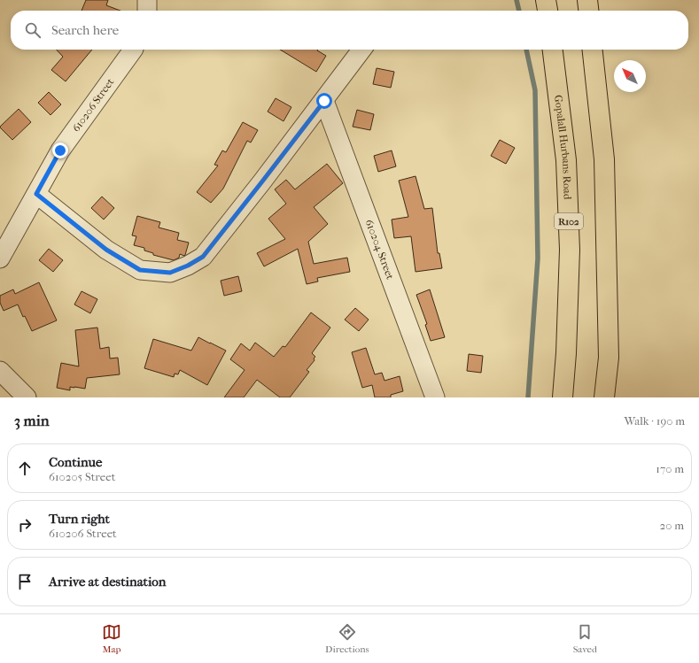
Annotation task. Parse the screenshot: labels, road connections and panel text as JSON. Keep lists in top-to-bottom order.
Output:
{
  "streets": {
    "main road": ["Gopalall Hurbans Road", "R102"],
    "street": ["610206 Street", "610204 Street"]
  },
  "north": "top left",
  "page": {
    "search": "Search here",
    "heading": ["3 min", "Walk · 190 m"],
    "list": [
      ["Continue", "610205 Street", "170 m"],
      ["Turn right", "610206 Street", "20 m"],
      "Arrive at destination"
    ],
    "nav": ["Map", "Directions", "Saved"]
  }
}
